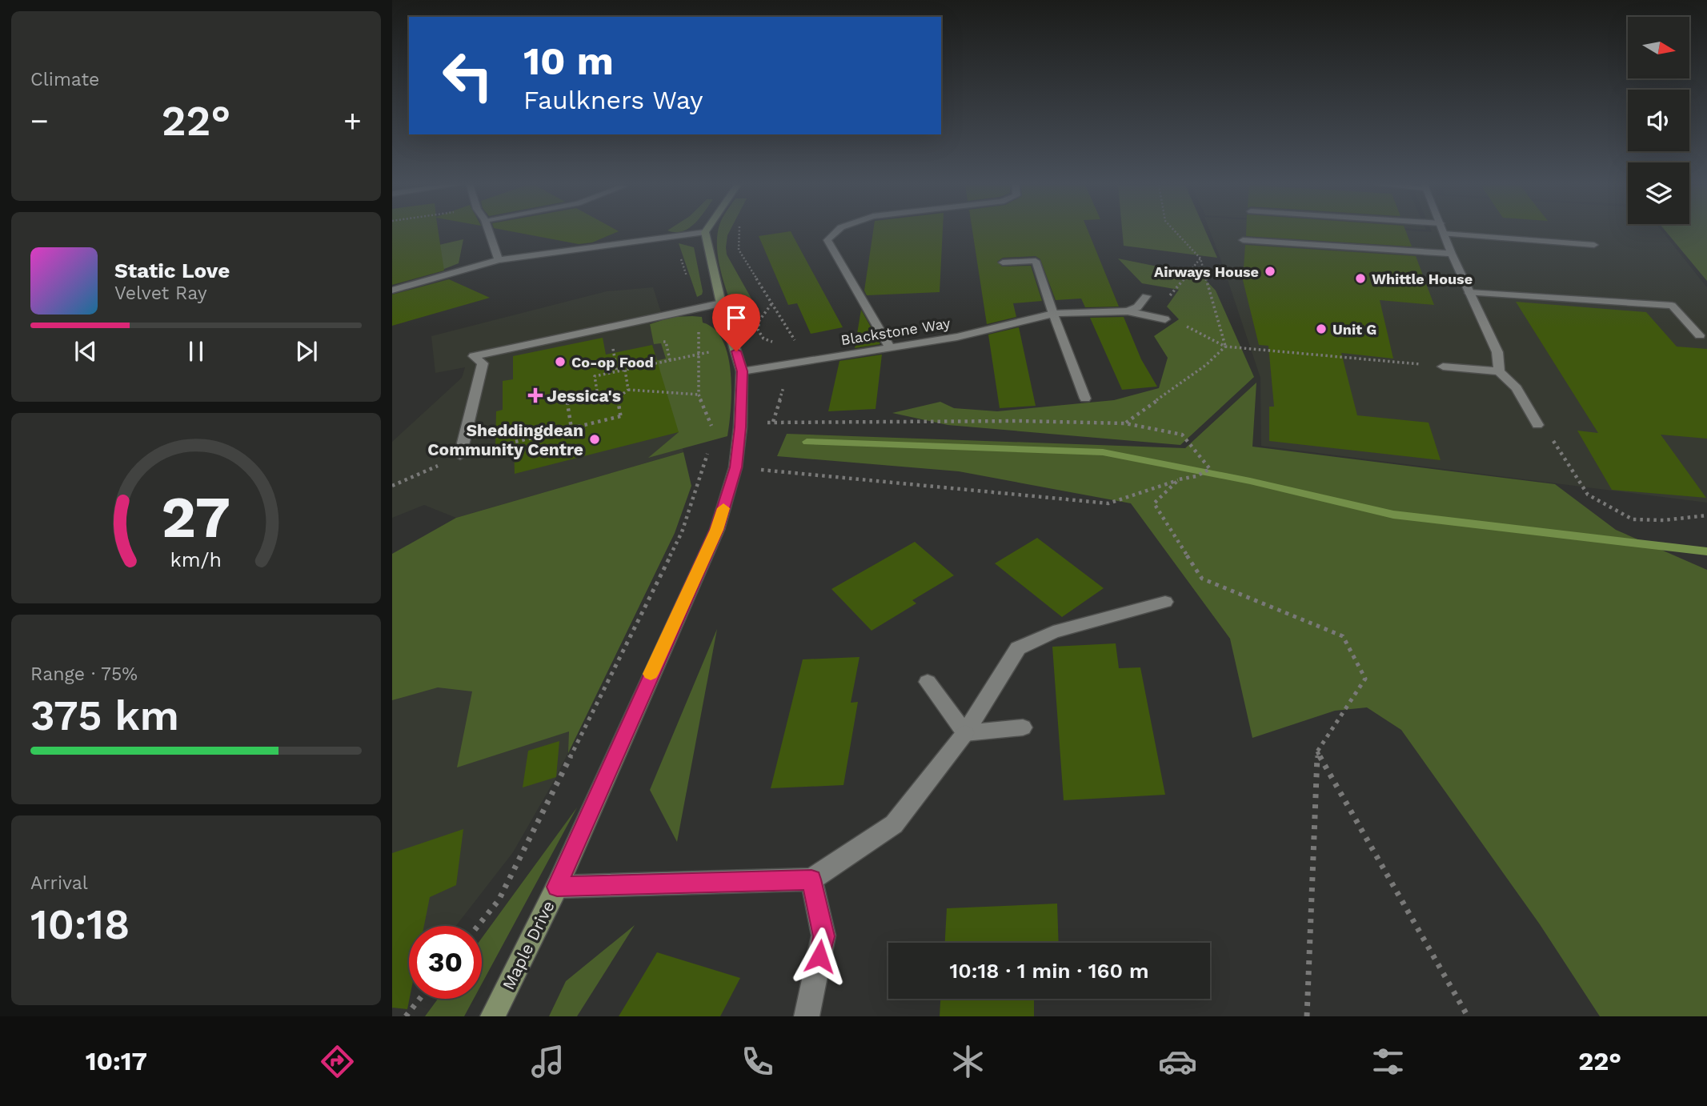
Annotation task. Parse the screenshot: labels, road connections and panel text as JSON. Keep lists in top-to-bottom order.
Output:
{
  "streets": {
    "street": ["Blackstone Way", "Maple Drive"]
  },
  "crossings": [
    ["Blackstone Way", "Maple Drive"]
  ],
  "places": {
    "other": [
      "Airways House",
      "Whittle House",
      "Unit G",
      "Co-op Food",
      "Sheddingdean Community Centre"
    ],
    "health": ["Jessica's"]
  },
  "north": "right",
  "page": {
    "tile": [
      "Climate",
      ["Range · 75%", "375 km"],
      ["Arrival", "10:18"]
    ],
    "turn": ["10 m", "Faulkners Way"],
    "heat": ["−", "22°", "+"],
    "song": ["Static Love", "Velvet Ray"],
    "limit": "30",
    "trip": "10:18 · 1 min · 160 m",
    "tabs": ["10:17", "22°"],
    "gauge": ["27", "km/h"]
  }
}
